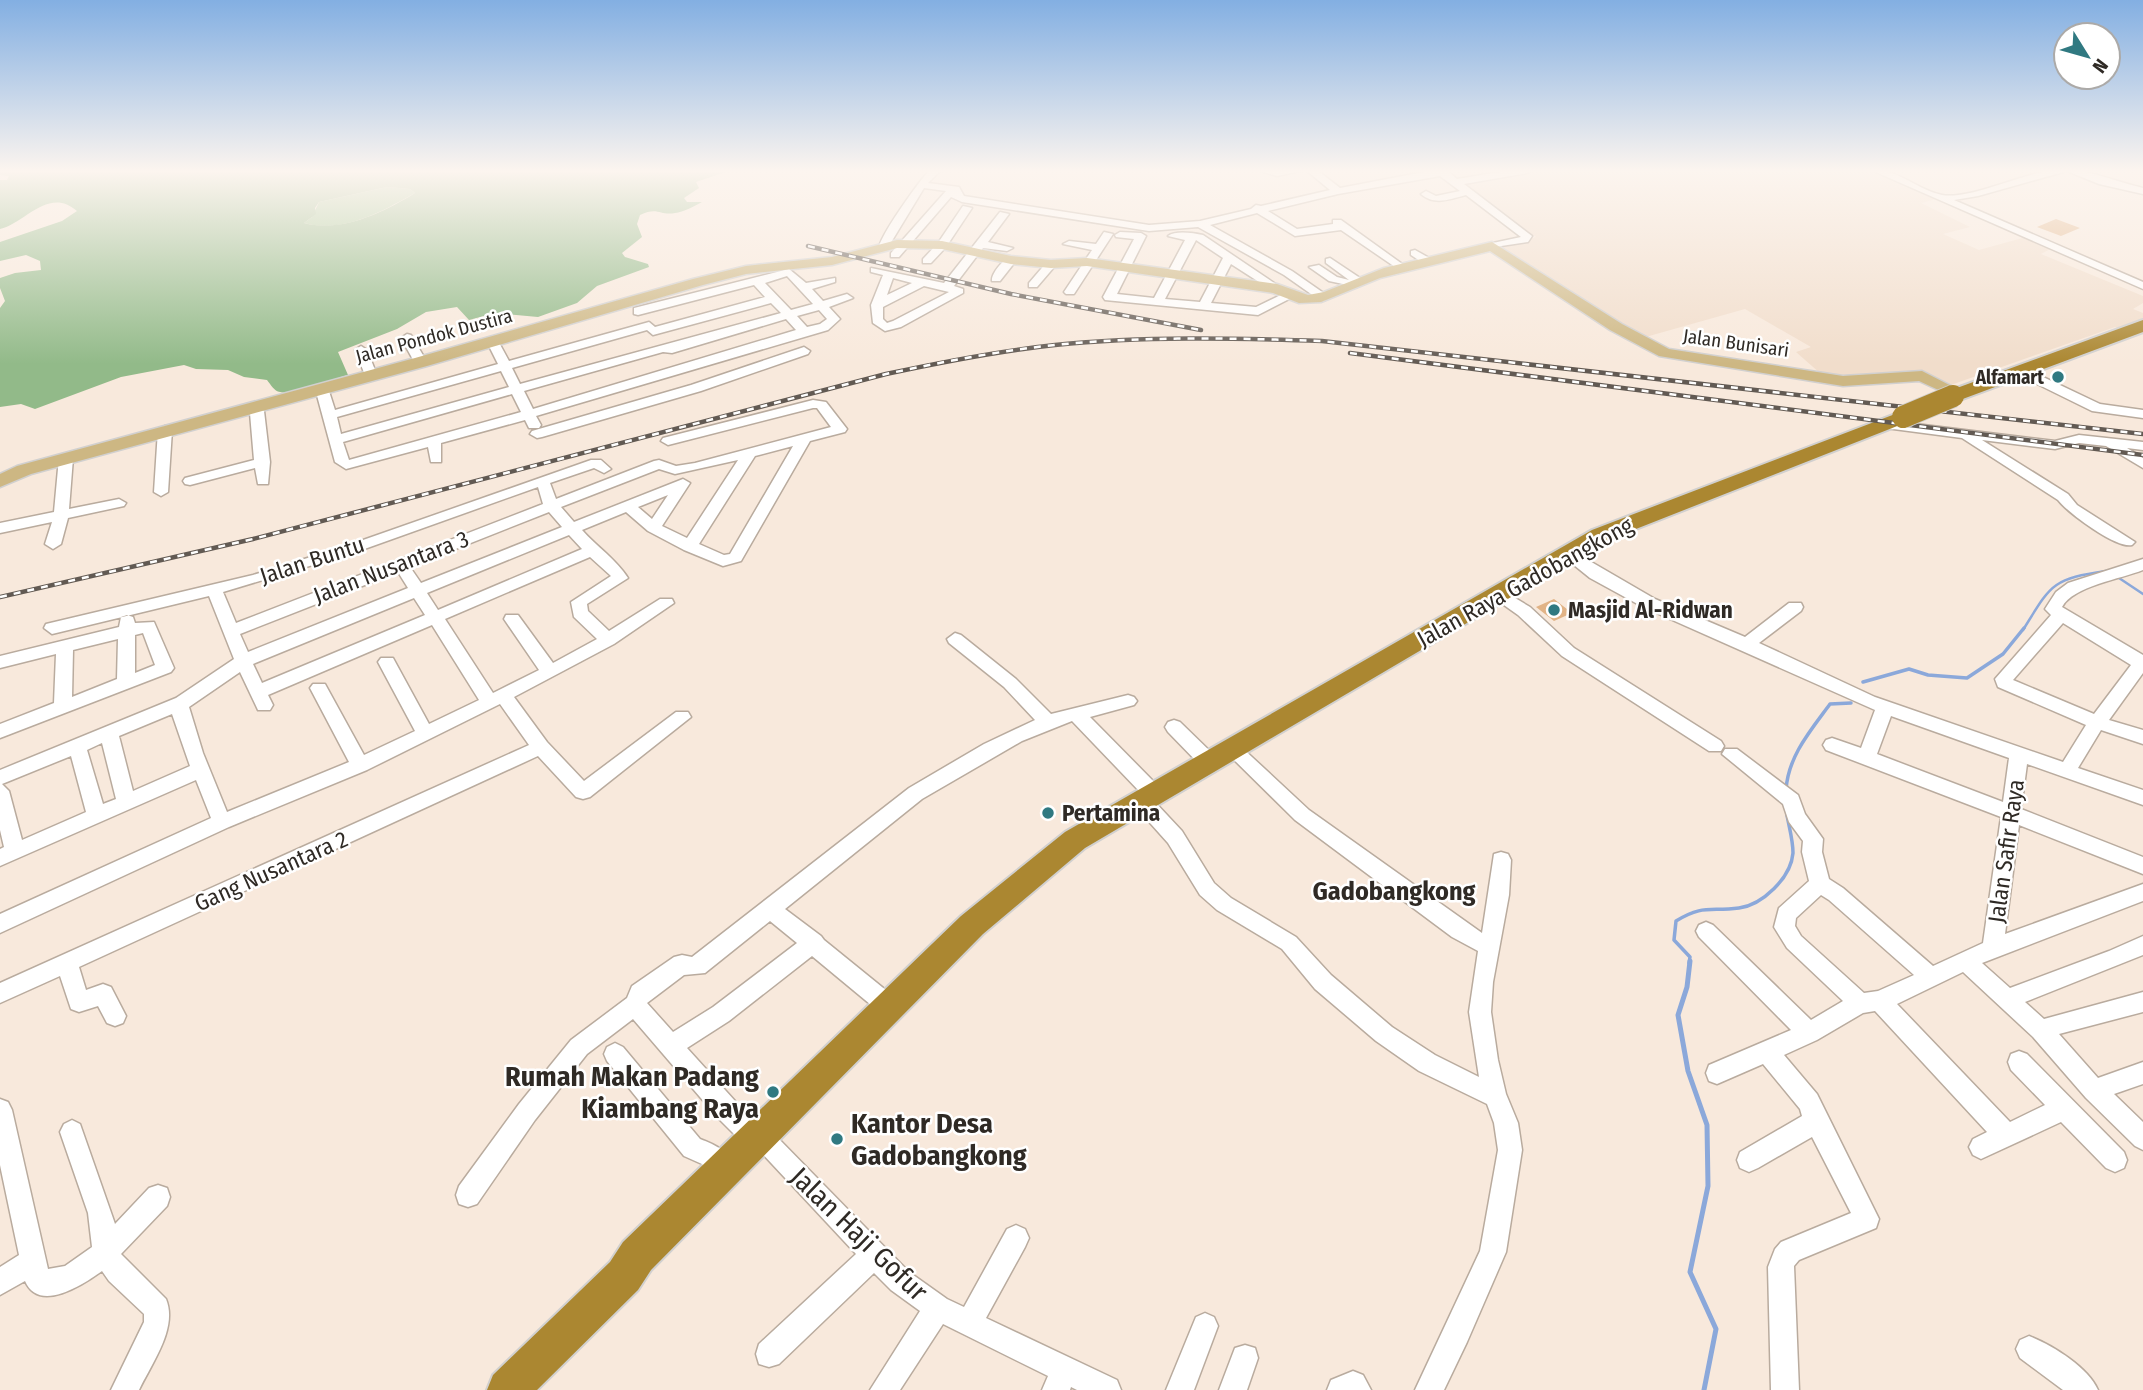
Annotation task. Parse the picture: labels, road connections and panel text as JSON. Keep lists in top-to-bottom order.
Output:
{
  "streets": {
    "highway": ["Jalan Raya Gadobangkong"],
    "main road": ["Jalan Pondok Dustira", "Jalan Bunisari"],
    "street": [
      "Jalan Buntu",
      "Jalan Nusantara 3",
      "Jalan Safir Raya",
      "Gang Nusantara 2",
      "Jalan Haji Gofur"
    ]
  },
  "crossings": [
    ["Jalan Bunisari", "Jalan Raya Gadobangkong"],
    ["Jalan Raya Gadobangkong", "Jalan Haji Gofur"]
  ],
  "districts": ["Gadobangkong"],
  "places": [
    "Alfamart",
    "Masjid Al-Ridwan",
    "Pertamina",
    "Rumah Makan Padang Kiambang Raya",
    "Kantor Desa Gadobangkong"
  ],
  "north": "bottom right"
}
